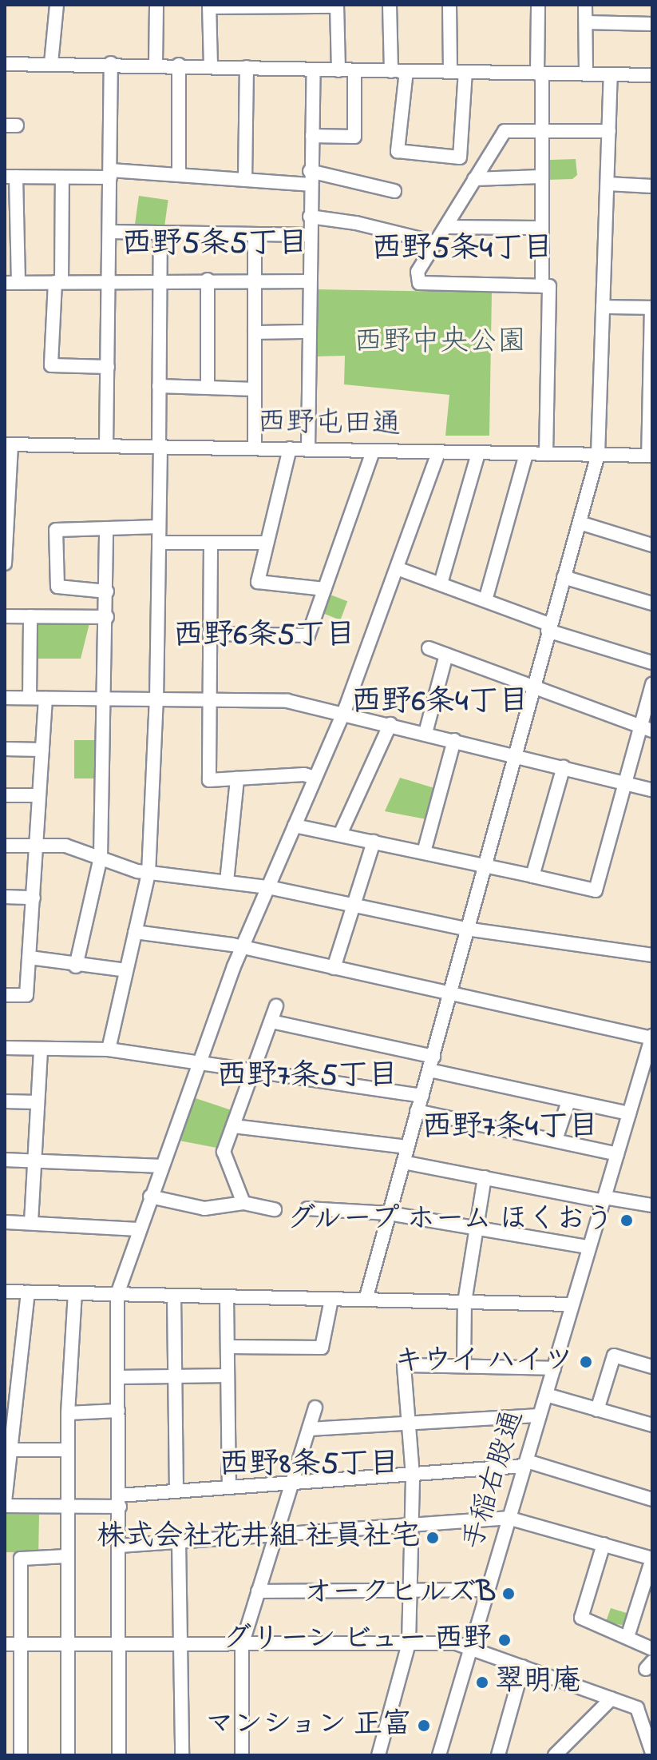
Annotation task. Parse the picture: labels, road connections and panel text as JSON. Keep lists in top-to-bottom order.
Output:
{
  "streets": {
    "street": ["西野屯田通", "手稲右股通"]
  },
  "districts": [
    "西野5条5丁目",
    "西野5条4丁目",
    "西野6条5丁目",
    "西野6条4丁目",
    "西野7条5丁目",
    "西野7条4丁目",
    "西野8条5丁目"
  ],
  "parks": ["西野中央公園"],
  "places": [
    "グループ ホーム ほくおう",
    "キウイ ハイツ",
    "株式会社花井組 社員社宅",
    "オークヒルズB",
    "グリーン ビュー 西野",
    "翠明庵",
    "マンション 正富"
  ]
}
